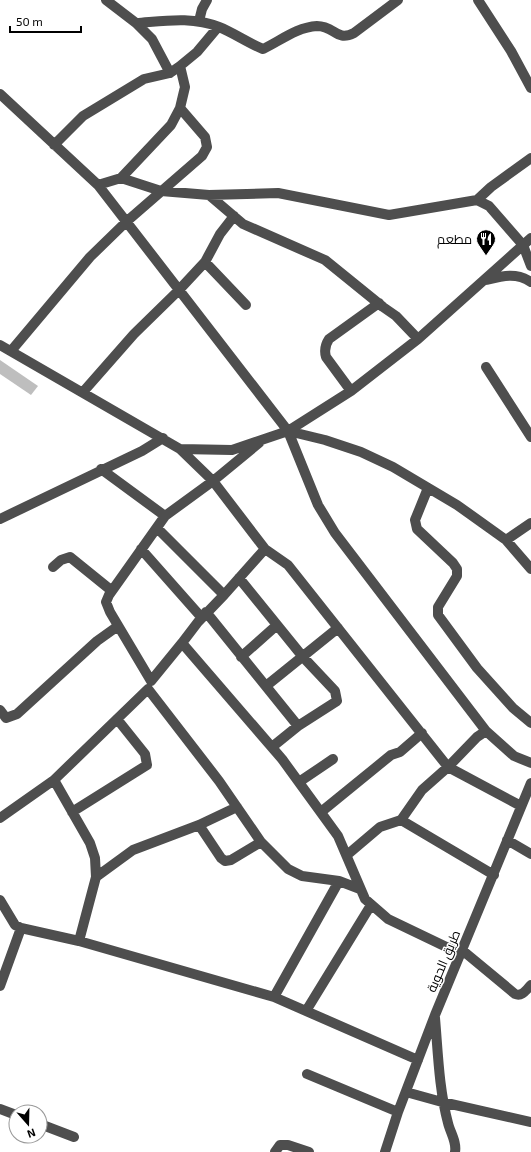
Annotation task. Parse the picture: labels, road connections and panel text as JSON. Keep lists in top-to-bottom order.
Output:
{
  "streets": {
    "street": ["طريق الحوية"]
  },
  "places": {
    "restaurant": ["مطعم"]
  },
  "scale_bar": "50 m",
  "north": "bottom"
}
